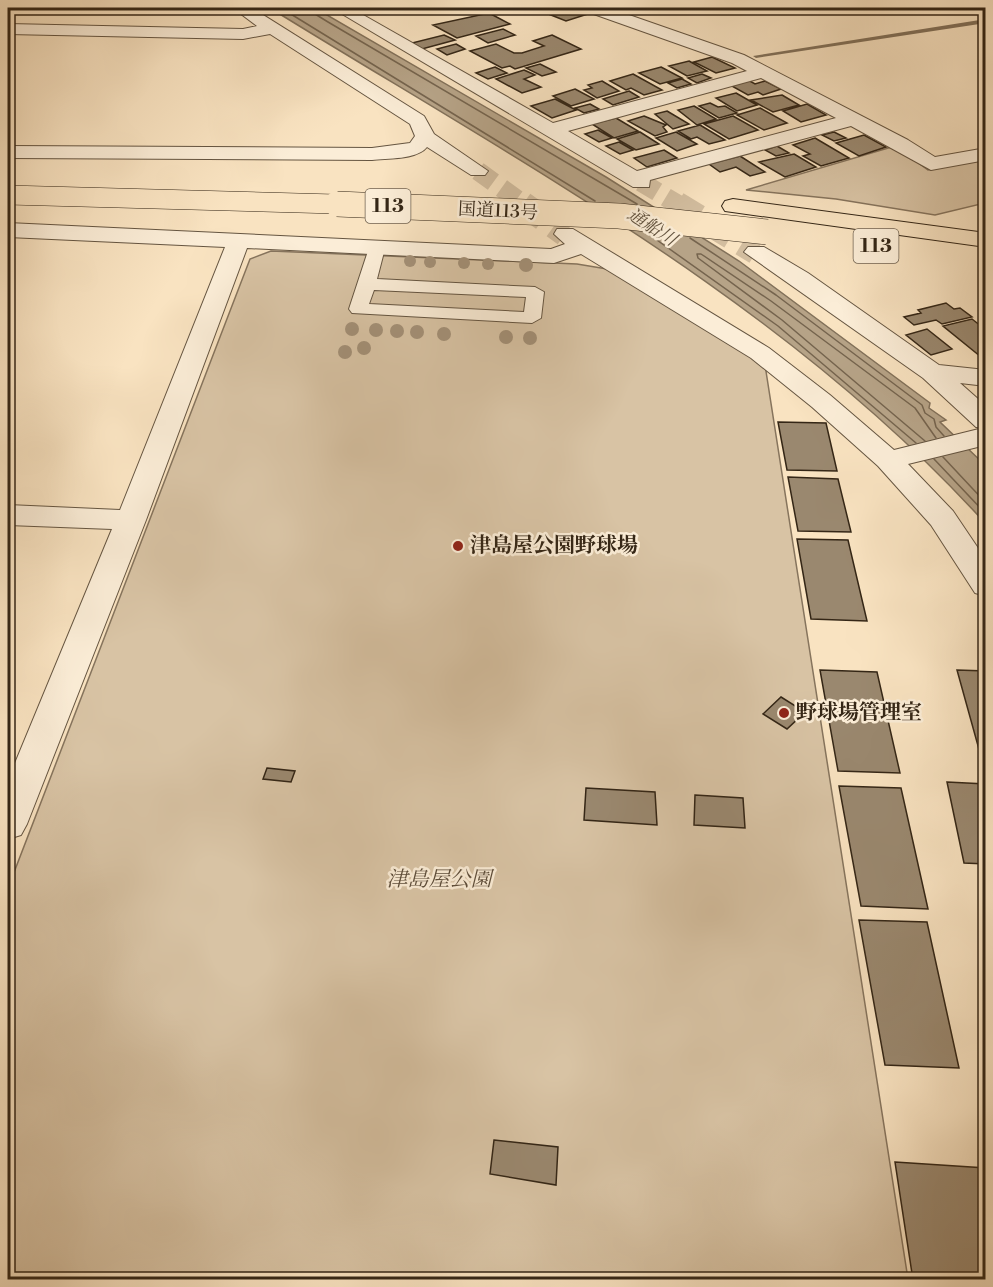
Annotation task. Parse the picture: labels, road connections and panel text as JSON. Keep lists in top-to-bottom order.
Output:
{
  "streets": {
    "highway": ["113", "国道113号"]
  },
  "water": ["通船川"],
  "parks": ["津島屋公園"],
  "places": ["津島屋公園野球場", "野球場管理室"]
}
